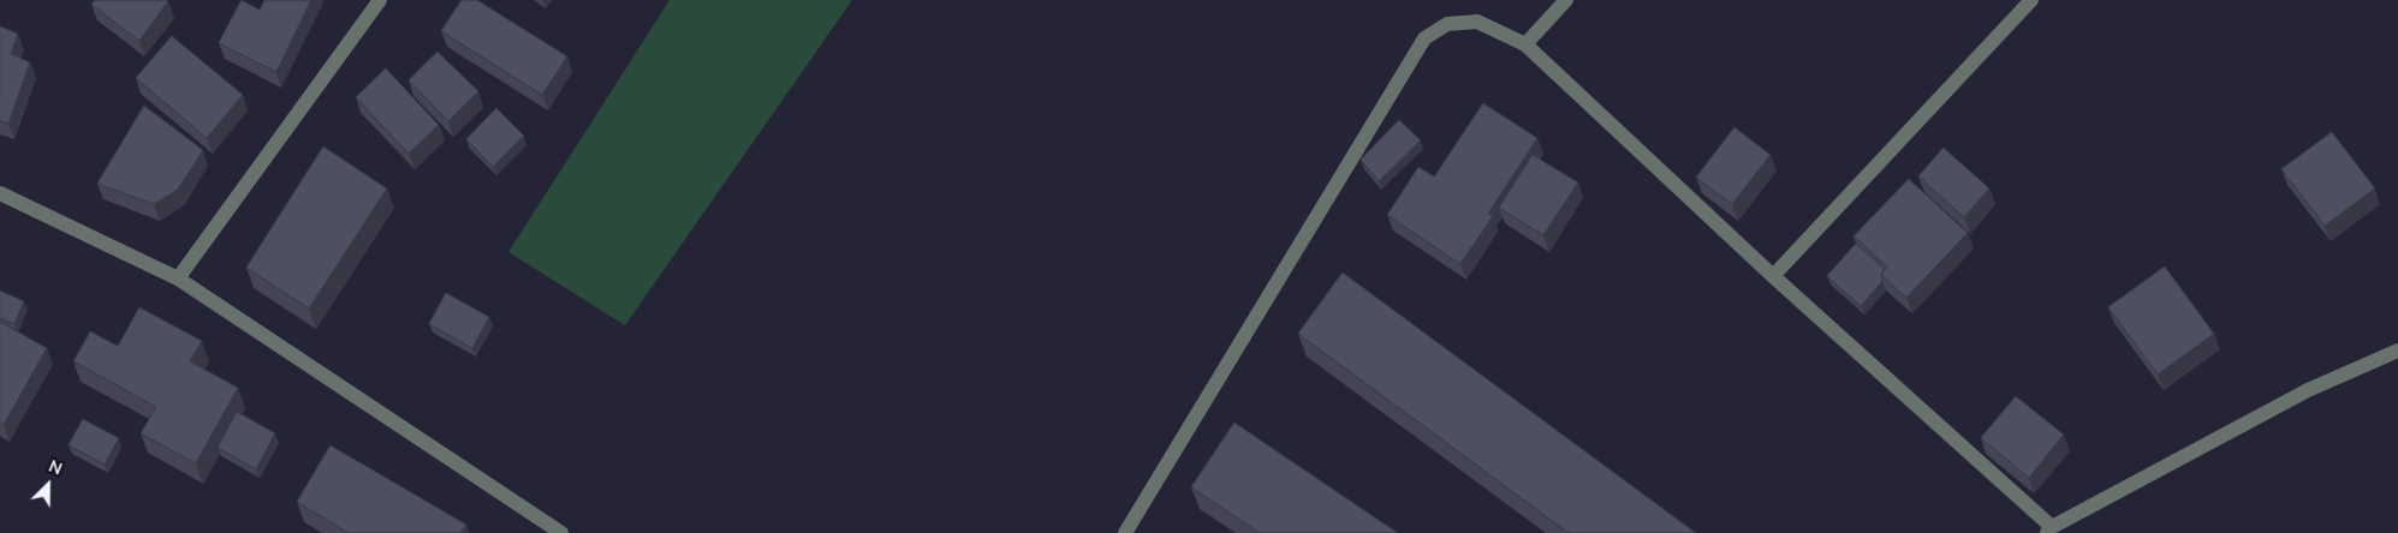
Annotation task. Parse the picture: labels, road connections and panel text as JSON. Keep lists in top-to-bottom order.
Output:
{
  "north": "top right"
}
